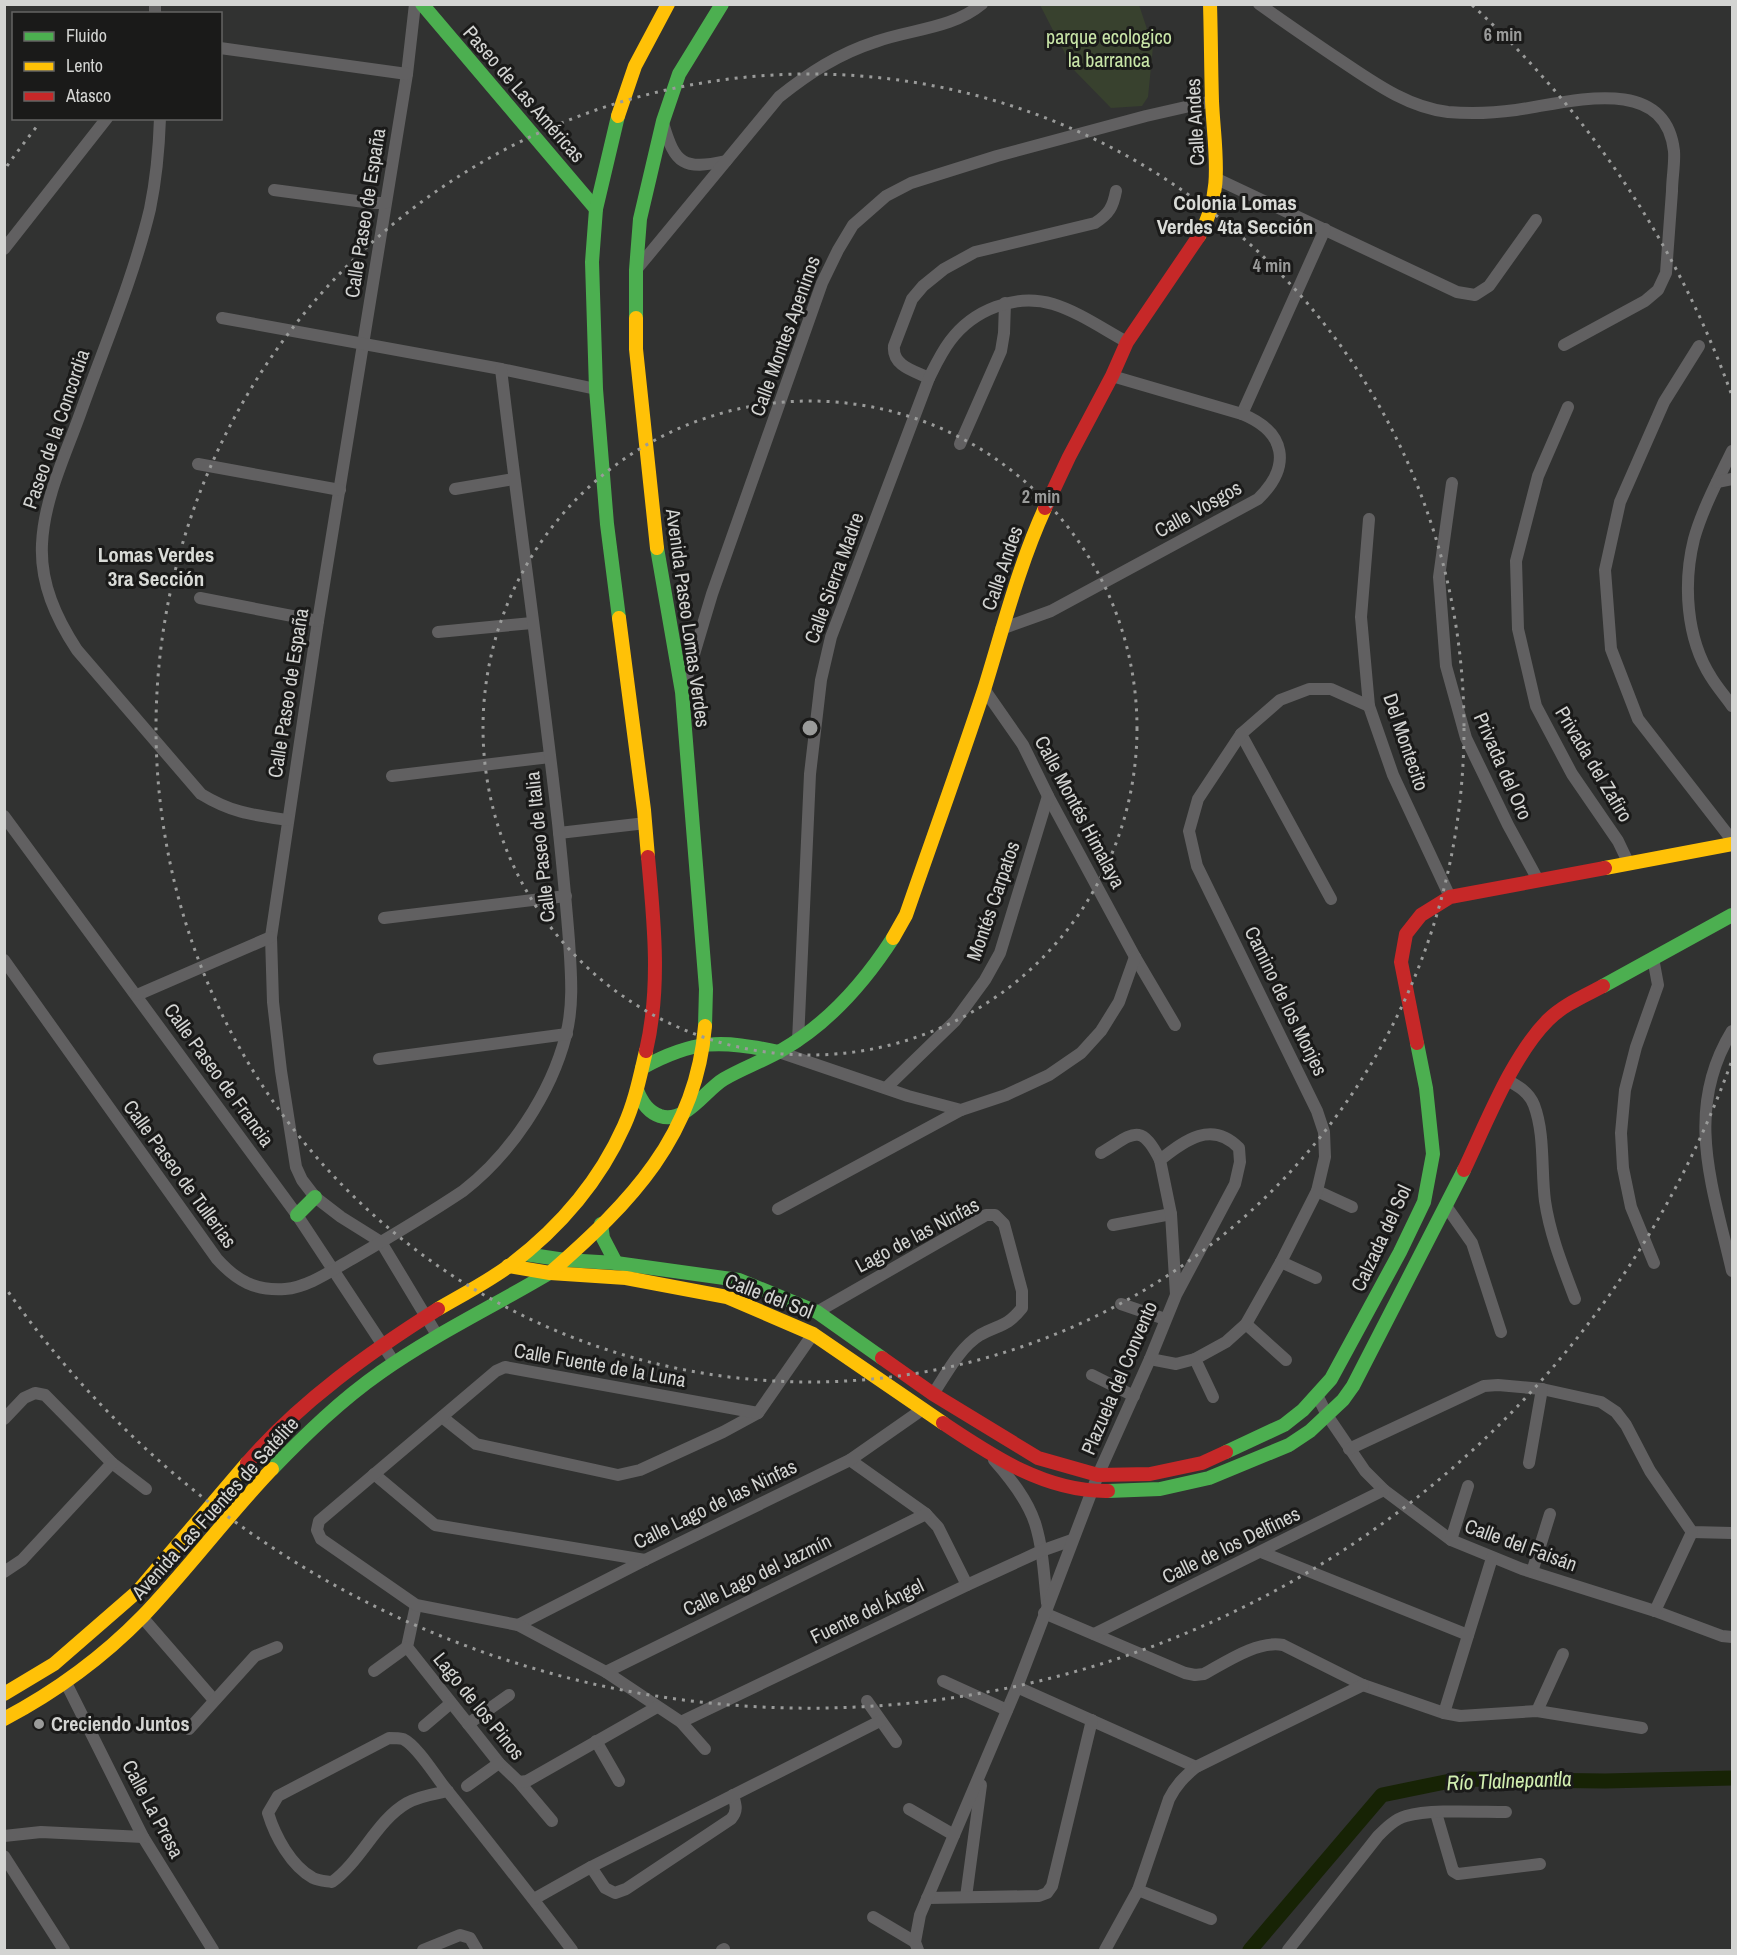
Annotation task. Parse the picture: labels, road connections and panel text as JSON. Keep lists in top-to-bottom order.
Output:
{
  "streets": {
    "street": [
      "Paseo de Las Américas",
      "Calle Andes",
      "Calle Paseo de España",
      "Calle Montes Apeninos",
      "Paseo de la Concordia",
      "Calle Vosgos",
      "Calle Sierra Madre",
      "Avenida Paseo Lomas Verdes",
      "Del Montecito",
      "Privada del Zafiro",
      "Privada del Oro",
      "Calle Montés Himalaya",
      "Calle Paseo de Italia",
      "Montés Carpatos",
      "Camino de los Monjes",
      "Calle Paseo de Francia",
      "Calle Paseo de Tullerias",
      "Lago de las Ninfas",
      "Calzada del Sol",
      "Calle del Sol",
      "Calle Fuente de la Luna",
      "Plazuela del Convento",
      "Calle Lago de las Ninfas",
      "Avenida Las Fuentes de Satélite",
      "Calle de los Delfines",
      "Calle del Faisán",
      "Calle Lago del Jazmín",
      "Fuente del Ángel",
      "Lago de los Pinos",
      "Calle La Presa"
    ]
  },
  "crossings": [
    ["Calle Andes", "Calle Montes Apeninos"],
    ["Calle Andes", "Calle Vosgos"],
    ["Calle Andes", "Calle Sierra Madre"],
    ["Calle Andes", "Calle Montés Himalaya"],
    ["Calle Paseo de España", "Paseo de la Concordia"],
    ["Calle Paseo de España", "Calle Paseo de Italia"],
    ["Calle Paseo de España", "Calle Paseo de Tullerias"],
    ["Calle Paseo de España", "Avenida Las Fuentes de Satélite"],
    ["Calle Montes Apeninos", "Avenida Paseo Lomas Verdes"],
    ["Avenida Paseo Lomas Verdes", "Calle del Sol"],
    ["Avenida Paseo Lomas Verdes", "Avenida Las Fuentes de Satélite"],
    ["Del Montecito", "Camino de los Monjes"],
    ["Del Montecito", "Calzada del Sol"],
    ["Privada del Zafiro", "Calzada del Sol"],
    ["Privada del Oro", "Calzada del Sol"],
    ["Calle Montés Himalaya", "Montés Carpatos"],
    ["Calle Paseo de Italia", "Calle Paseo de Tullerias"],
    ["Camino de los Monjes", "Plazuela del Convento"],
    ["Calle Paseo de Francia", "Calle Paseo de Tullerias"],
    ["Calle Paseo de Francia", "Avenida Las Fuentes de Satélite"],
    ["Lago de las Ninfas", "Calzada del Sol"],
    ["Lago de las Ninfas", "Calle del Sol"],
    ["Calzada del Sol", "Calle del Sol"],
    ["Calzada del Sol", "Plazuela del Convento"],
    ["Calzada del Sol", "Calle Lago de las Ninfas"],
    ["Calzada del Sol", "Calle del Faisán"],
    ["Calle del Sol", "Calle Lago de las Ninfas"],
    ["Calle del Sol", "Avenida Las Fuentes de Satélite"],
    ["Calle Fuente de la Luna", "Lago de los Pinos"],
    ["Plazuela del Convento", "Fuente del Ángel"],
    ["Avenida Las Fuentes de Satélite", "Calle La Presa"],
    ["Calle de los Delfines", "Calle del Faisán"]
  ],
  "districts": ["Colonia Lomas Verdes 4ta Sección", "Lomas Verdes 3ra Sección"],
  "water": ["Río Tlalnepantla"],
  "parks": ["parque ecologico la barranca"],
  "places": ["Creciendo Juntos"],
  "legend": ["Fluido", "Lento", "Atasco"],
  "rings": ["6 min", "4 min", "2 min"]
}
